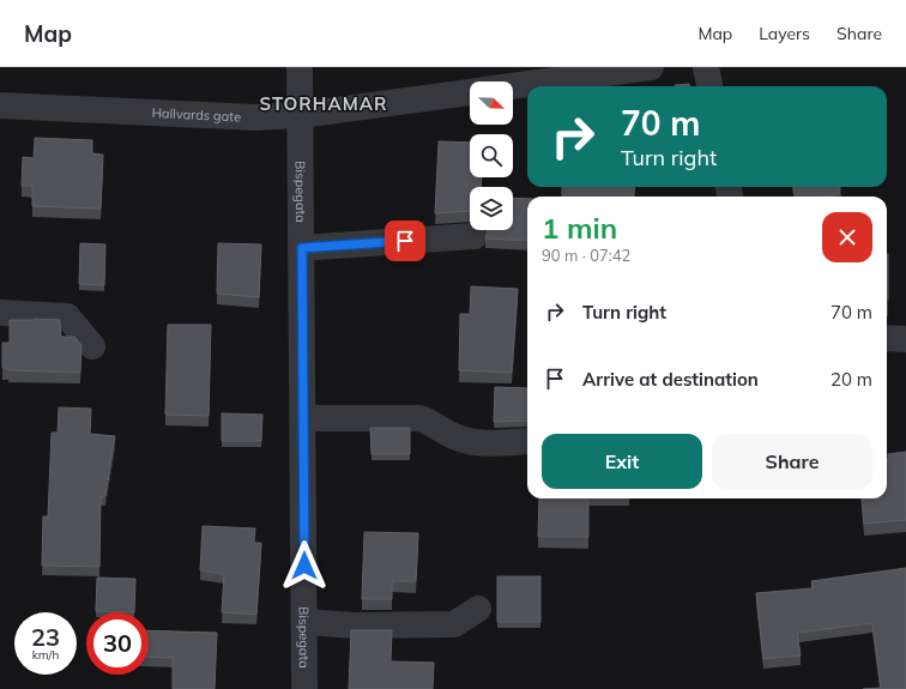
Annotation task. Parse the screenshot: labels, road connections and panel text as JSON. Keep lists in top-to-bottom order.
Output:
{
  "streets": {
    "street": ["Hallvards gate", "Bispegata"]
  },
  "crossings": [
    ["Hallvards gate", "Bispegata"]
  ],
  "districts": ["STORHAMAR"],
  "north": "bottom right",
  "page": {
    "header": "Map",
    "nav": ["Map", "Layers", "Share"],
    "turn": ["70 m", "Turn right"],
    "heading": ["1 min", "90 m · 07:42"],
    "list": [
      {
        "name": "Turn right",
        "value": "70 m"
      },
      {
        "name": "Arrive at destination",
        "value": "20 m"
      }
    ],
    "buttons": ["Exit", "Share"],
    "speed": "23 km/h",
    "limit": "30"
  }
}
